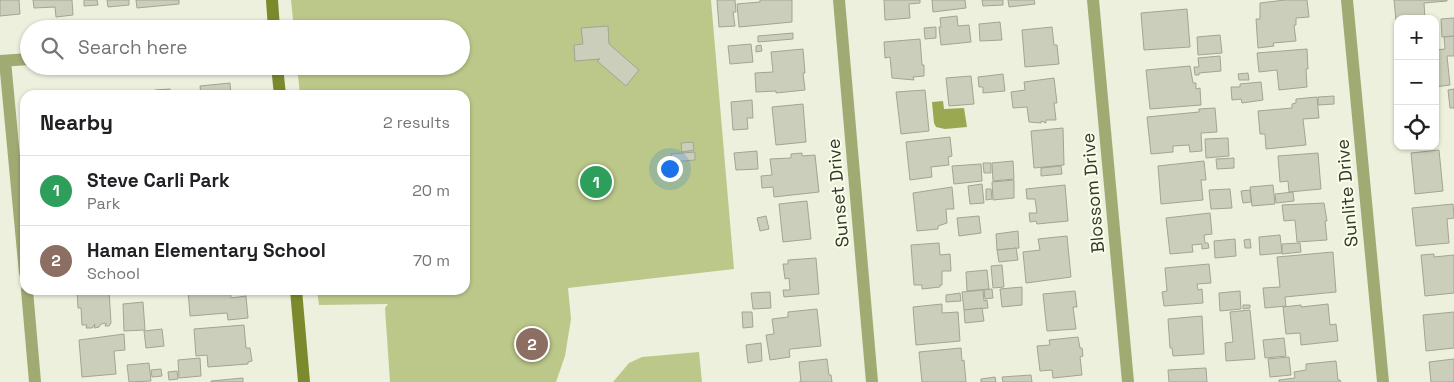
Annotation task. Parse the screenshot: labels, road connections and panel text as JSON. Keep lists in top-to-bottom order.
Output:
{
  "streets": {
    "street": ["Sunset Drive", "Blossom Drive", "Sunlite Drive"]
  },
  "page": {
    "map_buttons": ["+", "−"],
    "search": "Search here",
    "heading": ["Nearby", "2 results"],
    "list": [
      {
        "mark": "1",
        "name": "Steve Carli Park",
        "note": "Park",
        "value": "20 m"
      },
      {
        "mark": "2",
        "name": "Haman Elementary School",
        "note": "School",
        "value": "70 m"
      }
    ],
    "pins": ["1", "2"]
  }
}
